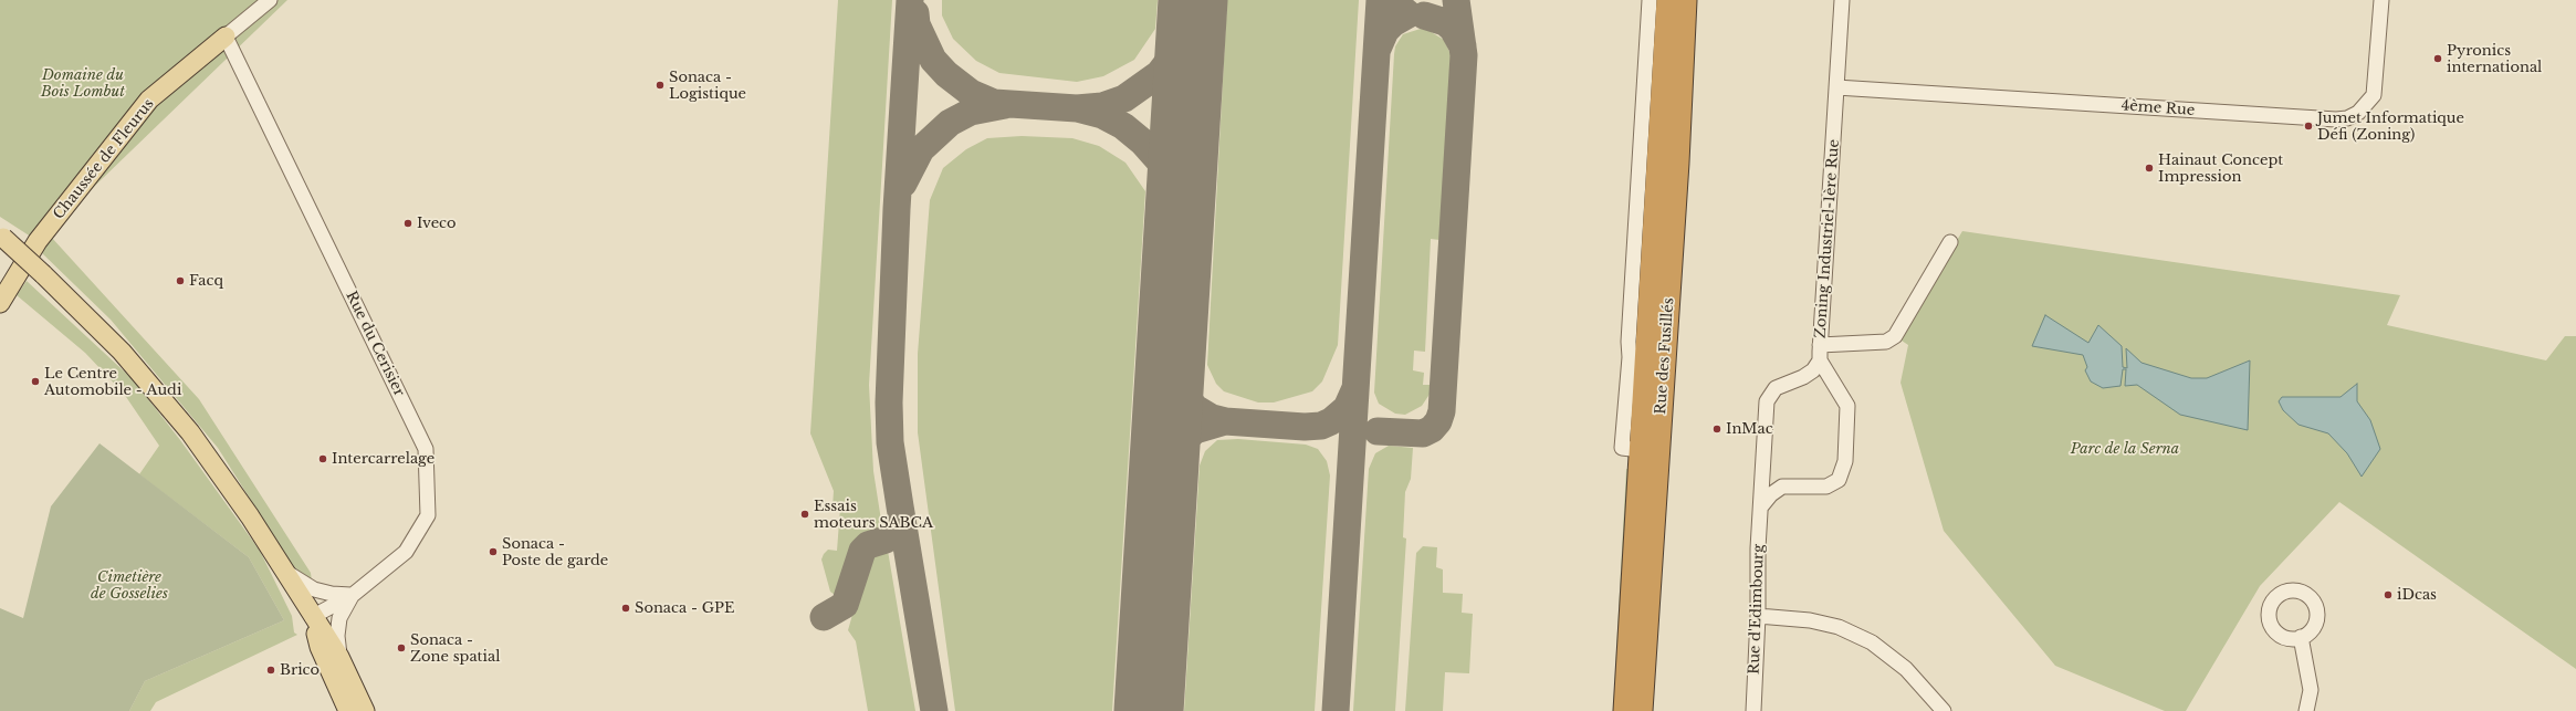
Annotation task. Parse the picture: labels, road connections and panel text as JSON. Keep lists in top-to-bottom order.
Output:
{
  "streets": {
    "highway": ["Rue des Fusillés"],
    "main road": ["Chaussée de Fleurus"],
    "street": [
      "4ème Rue",
      "Zoning Industriel-1ère Rue",
      "Rue du Cerisier",
      "Rue d'Edimbourg"
    ]
  },
  "crossings": [
    ["4ème Rue", "Zoning Industriel-1ère Rue"],
    ["Chaussée de Fleurus", "Rue du Cerisier"]
  ],
  "parks": ["Domaine du Bois Lombut", "Parc de la Serna", "Cimetière de Gosselies"],
  "places": [
    "Pyronics international",
    "Sonaca - Logistique",
    "Jumet Informatique Défi (Zoning)",
    "Hainaut Concept Impression",
    "Iveco",
    "Facq",
    "Le Centre Automobile - Audi",
    "InMac",
    "Intercarrelage",
    "Essais moteurs SABCA",
    "Sonaca - Poste de garde",
    "iDcas",
    "Sonaca - GPE",
    "Sonaca - Zone spatial",
    "Brico"
  ]
}
